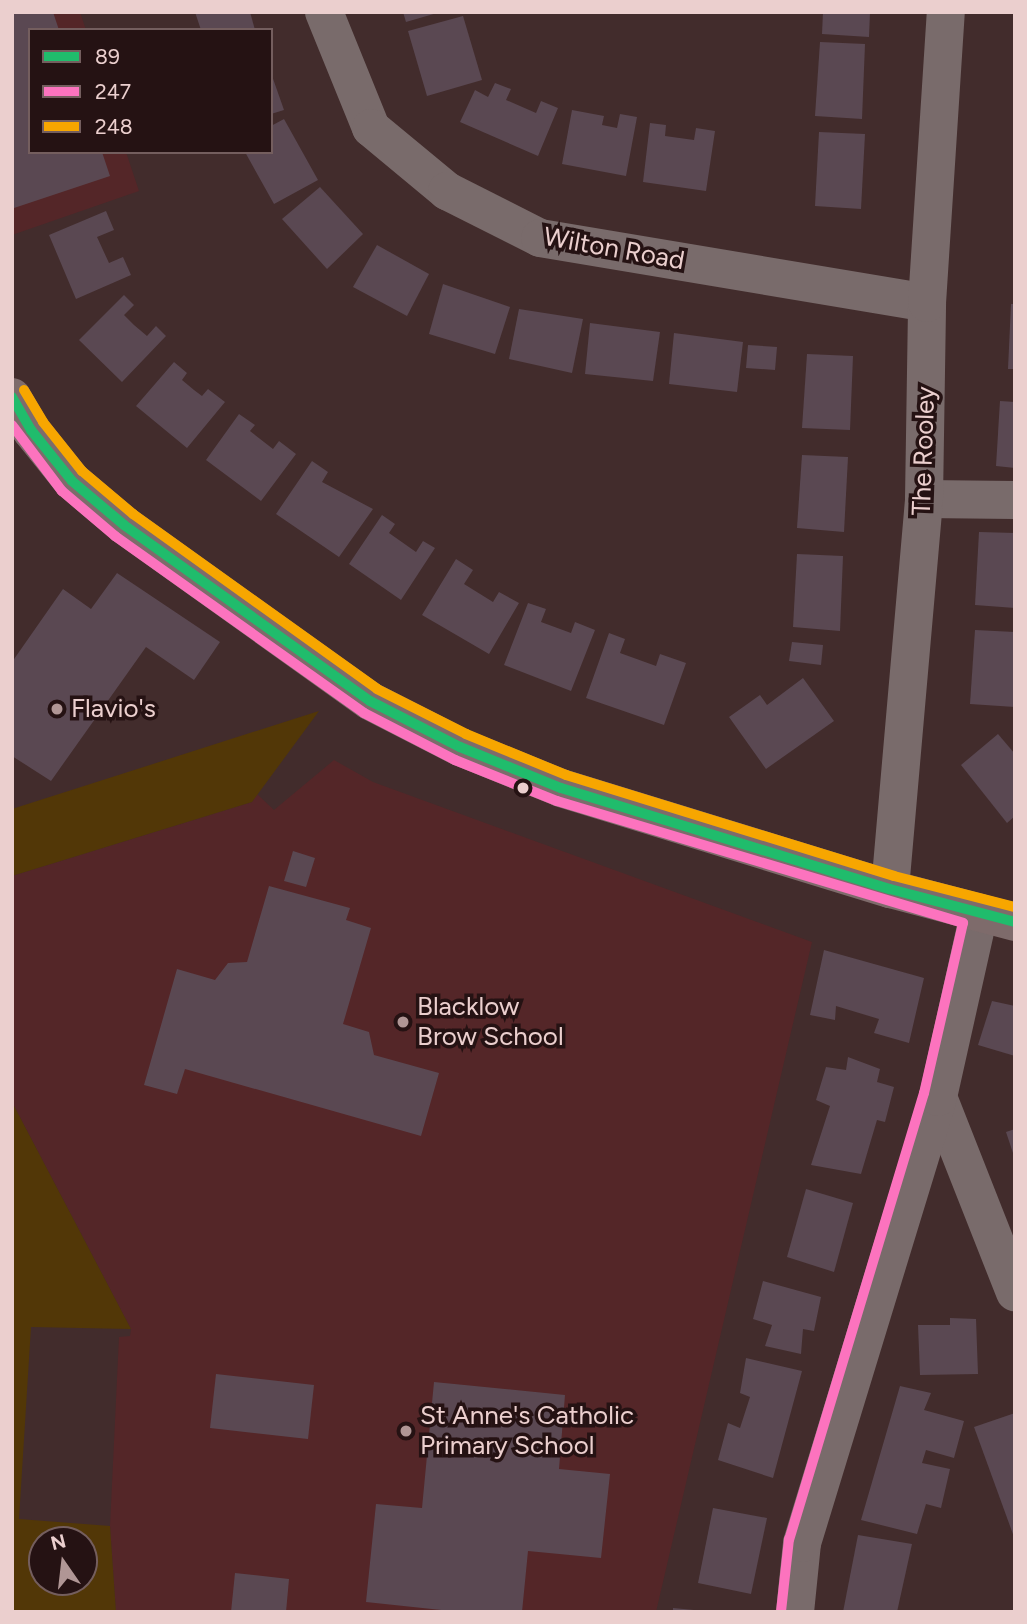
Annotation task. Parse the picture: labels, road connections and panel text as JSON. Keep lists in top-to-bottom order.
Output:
{
  "streets": {
    "street": ["Wilton Road", "The Rooley"]
  },
  "crossings": [
    ["Wilton Road", "The Rooley"]
  ],
  "places": ["Flavio's", "Blacklow Brow School", "St Anne's Catholic Primary School"],
  "lines": ["transit line 248", "transit line 89", "transit line 247"],
  "legend": ["89", "247", "248"],
  "north": "top"
}
